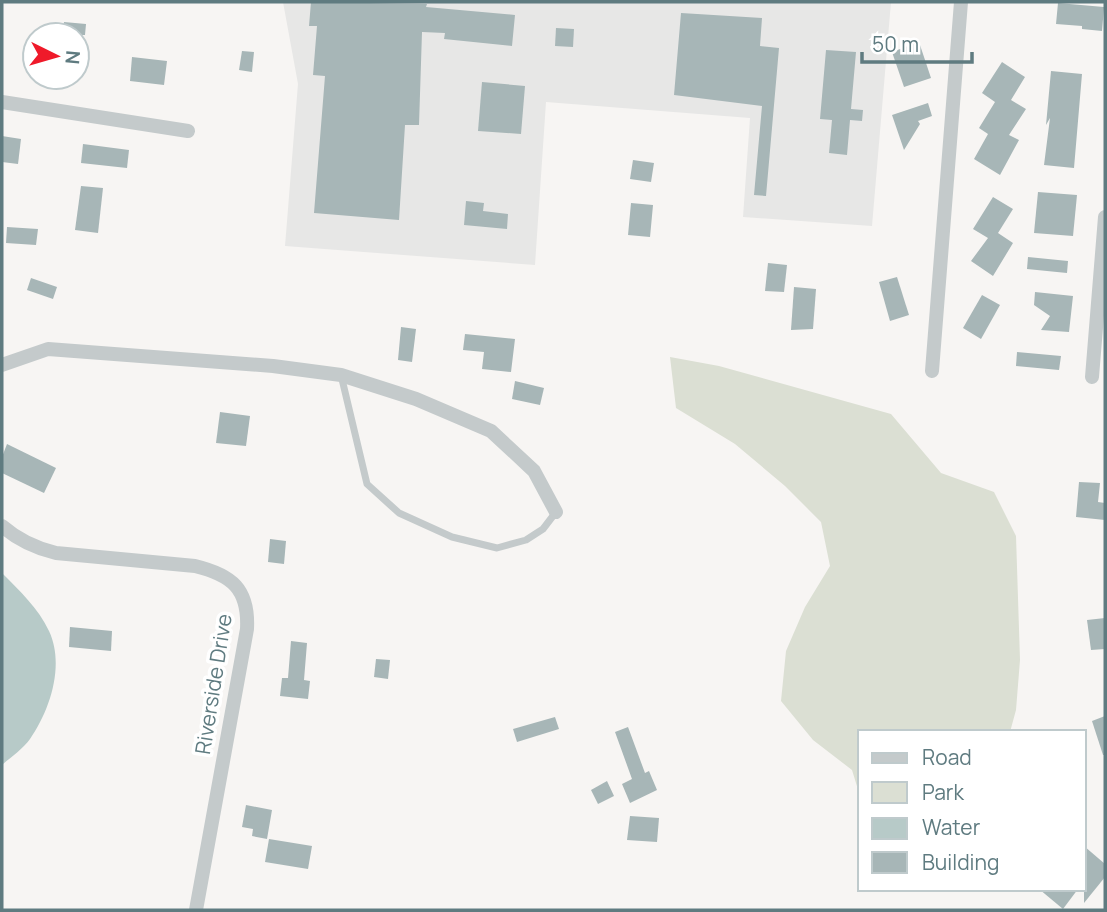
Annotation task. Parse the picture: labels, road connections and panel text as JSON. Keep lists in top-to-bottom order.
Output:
{
  "streets": {
    "street": ["Riverside Drive"]
  },
  "legend": [
    "Road",
    "Park",
    "Water",
    "Building"
  ],
  "scale_bar": "50 m",
  "north": "right"
}
